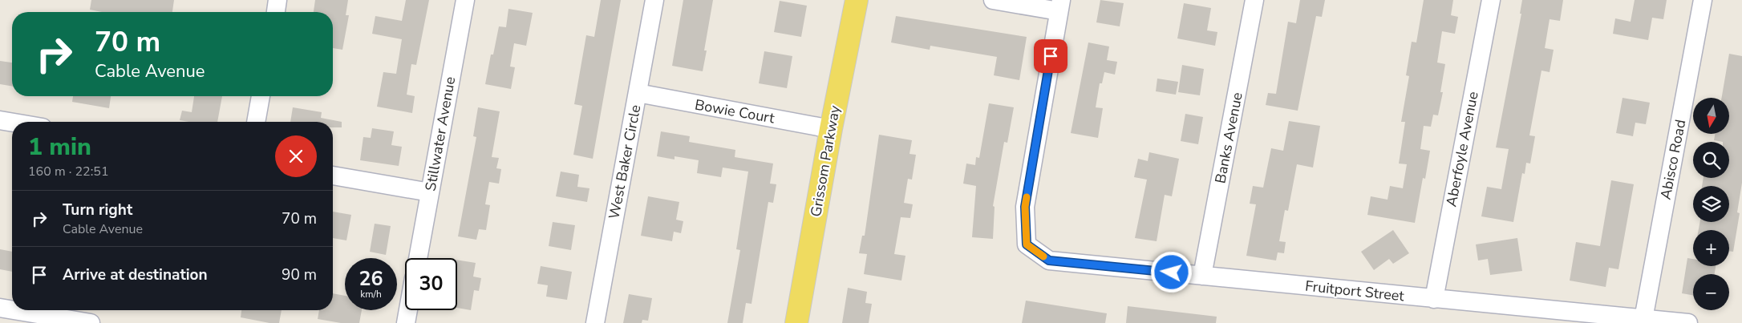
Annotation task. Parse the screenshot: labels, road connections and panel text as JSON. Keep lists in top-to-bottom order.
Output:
{
  "streets": {
    "main road": ["Grissom Parkway"],
    "street": [
      "Bowie Court",
      "Stillwater Avenue",
      "Banks Avenue",
      "Aberfoyle Avenue",
      "Abisco Road",
      "West Baker Circle",
      "Fruitport Street"
    ]
  },
  "crossings": [
    ["Bowie Court", "Grissom Parkway"],
    ["Bowie Court", "West Baker Circle"],
    ["Banks Avenue", "Fruitport Street"],
    ["Aberfoyle Avenue", "Fruitport Street"],
    ["Abisco Road", "Fruitport Street"]
  ],
  "north": "bottom",
  "page": {
    "turn": ["70 m", "Cable Avenue"],
    "map_buttons": ["+", "−"],
    "heading": ["1 min", "160 m · 22:51"],
    "list": [
      {
        "name": "Turn right",
        "note": "Cable Avenue",
        "value": "70 m"
      },
      {
        "name": "Arrive at destination",
        "value": "90 m"
      }
    ],
    "speed": "26 km/h",
    "limit": "30"
  }
}
